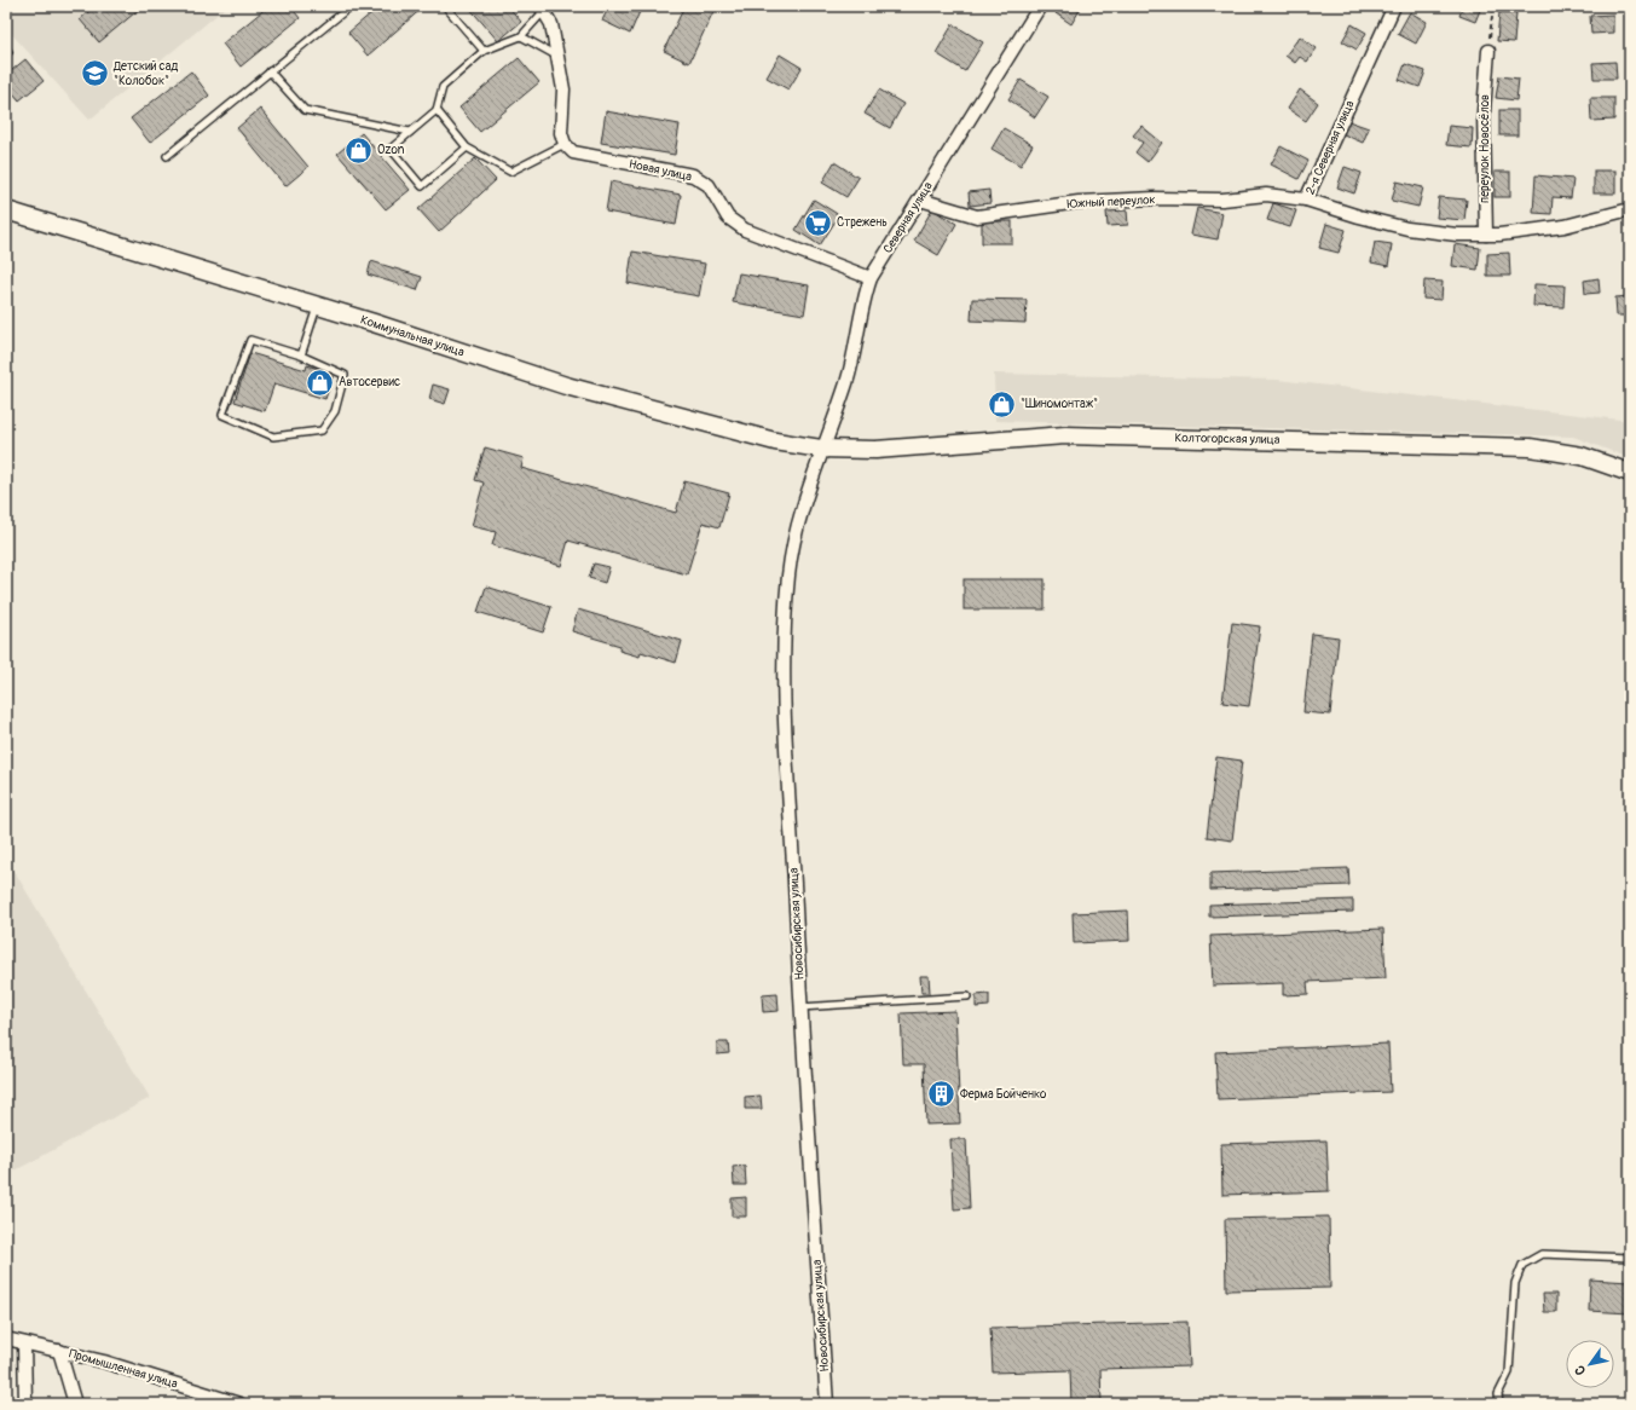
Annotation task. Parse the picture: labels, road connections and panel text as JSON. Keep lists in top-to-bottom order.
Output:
{
  "streets": {
    "main road": ["Коммунальная улица", "Колтогорская улица"],
    "street": [
      "2-я Северная улица",
      "переулок Новосёлов",
      "Новая улица",
      "Южный переулок",
      "Северная улица",
      "Новосибирская улица",
      "Промышленная улица"
    ]
  },
  "crossings": [
    ["2-я Северная улица", "переулок Новосёлов"],
    ["2-я Северная улица", "Южный переулок"],
    ["Новая улица", "Северная улица"],
    ["Южный переулок", "Северная улица"],
    ["Северная улица", "Коммунальная улица"],
    ["Северная улица", "Колтогорская улица"],
    ["Северная улица", "Новосибирская улица"],
    ["Коммунальная улица", "Колтогорская улица"],
    ["Коммунальная улица", "Новосибирская улица"],
    ["Колтогорская улица", "Новосибирская улица"]
  ],
  "places": {
    "school or university": ["Детский сад \"Колобок\""],
    "shop": ["Ozon", "Автосервис", "\"Шиномонтаж\""],
    "supermarket": ["Стрежень"],
    "building": ["Ферма Бойченко"]
  },
  "north": "bottom left"
}
